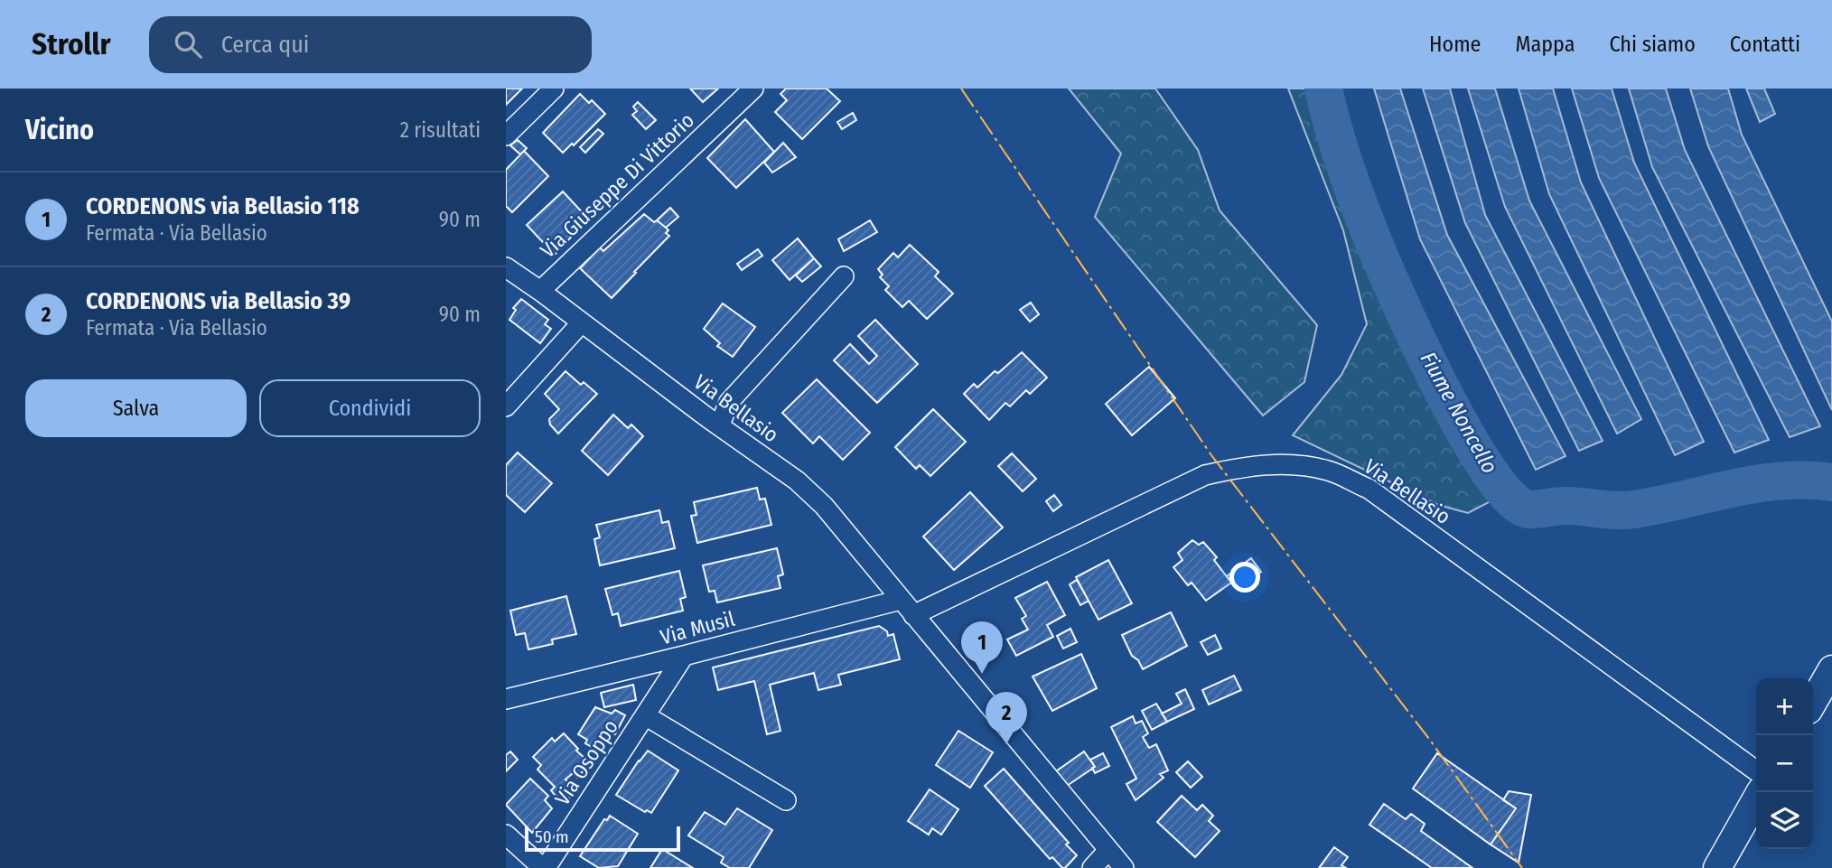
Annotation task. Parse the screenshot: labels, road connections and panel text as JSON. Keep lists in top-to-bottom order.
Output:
{
  "streets": {
    "street": [
      "Via Giuseppe Di Vittorio",
      "Via Bellasio",
      "Via Musil",
      "Via Osoppo"
    ]
  },
  "crossings": [
    ["Via Giuseppe Di Vittorio", "Via Bellasio"],
    ["Via Bellasio", "Via Musil"],
    ["Via Musil", "Via Osoppo"]
  ],
  "water": ["Fiume Noncello"],
  "scale_bar": "50 m",
  "page": {
    "header": "Strollr",
    "search": "Cerca qui",
    "nav": [
      "Home",
      "Mappa",
      "Chi siamo",
      "Contatti"
    ],
    "heading": ["Vicino", "2 risultati"],
    "list": [
      {
        "mark": "1",
        "name": "CORDENONS via Bellasio 118",
        "note": "Fermata · Via Bellasio",
        "value": "90 m"
      },
      {
        "mark": "2",
        "name": "CORDENONS via Bellasio 39",
        "note": "Fermata · Via Bellasio",
        "value": "90 m"
      }
    ],
    "buttons": ["Salva", "Condividi"],
    "pins": ["1", "2"],
    "map_buttons": ["+", "−"],
    "scale": "50 m"
  }
}
